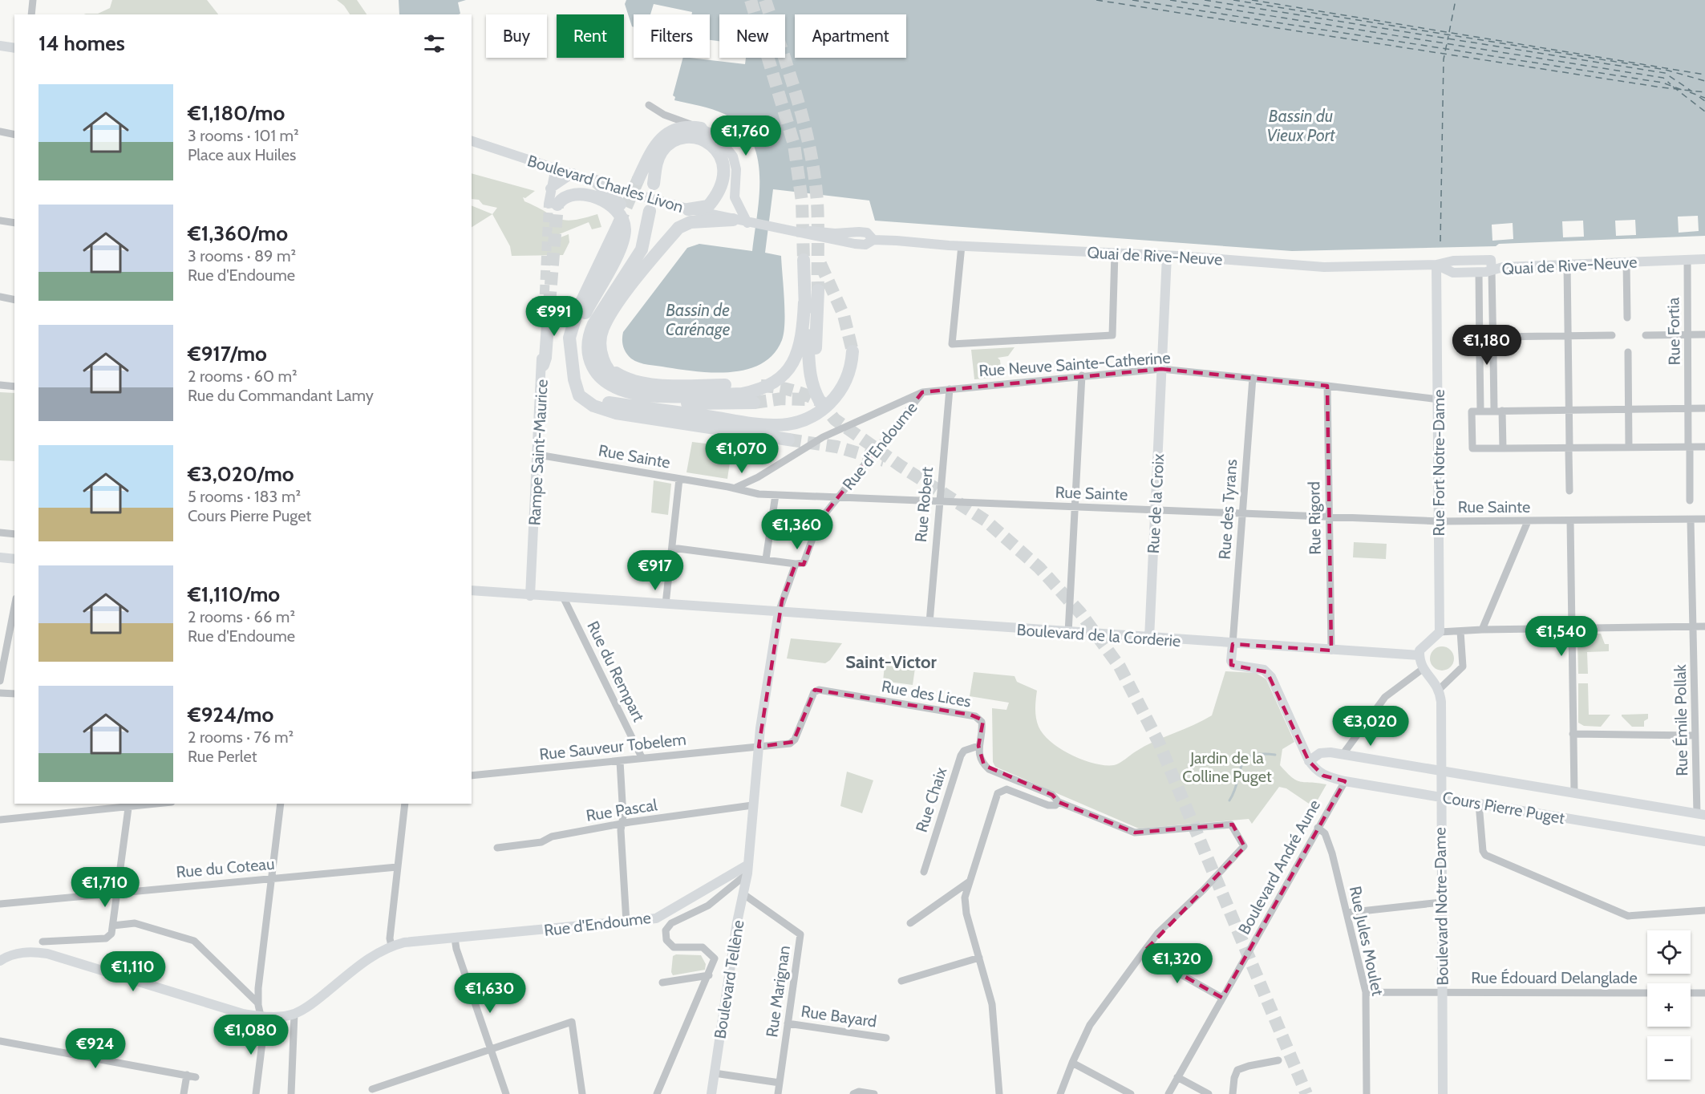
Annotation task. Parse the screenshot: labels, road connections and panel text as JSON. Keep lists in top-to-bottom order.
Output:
{
  "streets": {
    "street": [
      "Boulevard Charles Livon",
      "Quai de Rive-Neuve",
      "Rue Fortia",
      "Rue Neuve Sainte-Catherine",
      "Rue d'Endoume",
      "Rampe Saint-Maurice",
      "Rue Sainte",
      "Rue Fort Notre-Dame",
      "Rue de la Croix",
      "Rue Robert",
      "Rue des Tyrans",
      "Rue Rigord",
      "Boulevard de la Corderie",
      "Rue du Rempart",
      "Rue des Lices",
      "Rue Émile Pollak",
      "Rue Sauveur Tobelem",
      "Rue Chaix",
      "Cours Pierre Puget",
      "Rue Pascal",
      "Boulevard André Aune",
      "Rue du Coteau",
      "Boulevard Notre-Dame",
      "Rue Jules Moulet",
      "Rue Édouard Delanglade",
      "Boulevard Tellène",
      "Rue Marignan",
      "Rue Bayard"
    ]
  },
  "crossings": [
    ["Boulevard Charles Livon", "Quai de Rive-Neuve"],
    ["Quai de Rive-Neuve", "Rue Fortia"],
    ["Quai de Rive-Neuve", "Rue Fort Notre-Dame"],
    ["Quai de Rive-Neuve", "Rue de la Croix"],
    ["Rue Neuve Sainte-Catherine", "Rue d'Endoume"],
    ["Rue Neuve Sainte-Catherine", "Rue Sainte"],
    ["Rue Neuve Sainte-Catherine", "Rue Fort Notre-Dame"],
    ["Rue Neuve Sainte-Catherine", "Rue de la Croix"],
    ["Rue Neuve Sainte-Catherine", "Rue Robert"],
    ["Rue Neuve Sainte-Catherine", "Rue des Tyrans"],
    ["Rue Neuve Sainte-Catherine", "Rue Rigord"],
    ["Rue d'Endoume", "Rue Sainte"],
    ["Rue d'Endoume", "Boulevard de la Corderie"],
    ["Rue d'Endoume", "Rue Sauveur Tobelem"],
    ["Rue d'Endoume", "Rue Pascal"],
    ["Rue d'Endoume", "Boulevard Tellène"],
    ["Rampe Saint-Maurice", "Rue Sainte"],
    ["Rampe Saint-Maurice", "Boulevard de la Corderie"],
    ["Rue Sainte", "Rue Fort Notre-Dame"],
    ["Rue Sainte", "Rue de la Croix"],
    ["Rue Sainte", "Rue Robert"],
    ["Rue Sainte", "Rue des Tyrans"],
    ["Rue Sainte", "Rue Rigord"],
    ["Rue de la Croix", "Boulevard de la Corderie"],
    ["Rue Robert", "Boulevard de la Corderie"],
    ["Rue des Tyrans", "Boulevard de la Corderie"],
    ["Rue des Tyrans", "Cours Pierre Puget"],
    ["Rue Rigord", "Boulevard de la Corderie"],
    ["Boulevard de la Corderie", "Rue du Rempart"],
    ["Boulevard de la Corderie", "Cours Pierre Puget"],
    ["Rue du Rempart", "Rue Sauveur Tobelem"],
    ["Rue des Lices", "Rue Sauveur Tobelem"],
    ["Rue des Lices", "Rue Chaix"],
    ["Rue Émile Pollak", "Cours Pierre Puget"],
    ["Cours Pierre Puget", "Boulevard André Aune"],
    ["Cours Pierre Puget", "Boulevard Notre-Dame"],
    ["Boulevard André Aune", "Rue Jules Moulet"],
    ["Boulevard Notre-Dame", "Rue Édouard Delanglade"],
    ["Rue Jules Moulet", "Rue Édouard Delanglade"],
    ["Boulevard Tellène", "Rue Marignan"],
    ["Rue Marignan", "Rue Bayard"]
  ],
  "districts": ["Saint-Victor"],
  "water": ["Bassin du Vieux Port", "Bassin de Carénage"],
  "parks": ["Jardin de la Colline Puget"],
  "page": {
    "chip": [
      "Buy",
      "Rent",
      "Filters",
      "New",
      "Apartment"
    ],
    "heading": "14 homes",
    "list": [
      {
        "name": "€1,180/mo",
        "note": "3 rooms · 101 m² · Place aux Huiles"
      },
      {
        "name": "€1,360/mo",
        "note": "3 rooms · 89 m² · Rue d'Endoume"
      },
      {
        "name": "€917/mo",
        "note": "2 rooms · 60 m² · Rue du Commandant Lamy"
      },
      {
        "name": "€3,020/mo",
        "note": "5 rooms · 183 m² · Cours Pierre Puget"
      },
      {
        "name": "€1,110/mo",
        "note": "2 rooms · 66 m² · Rue d'Endoume"
      },
      {
        "name": "€924/mo",
        "note": "2 rooms · 76 m² · Rue Perlet"
      }
    ],
    "price": [
      "€1,760",
      "€991",
      "€1,180",
      "€1,070",
      "€1,360",
      "€917",
      "€1,540",
      "€3,020",
      "€1,710",
      "€1,320",
      "€1,110",
      "€1,630",
      "€1,080",
      "€924"
    ],
    "map_buttons": ["+", "−"]
  }
}
